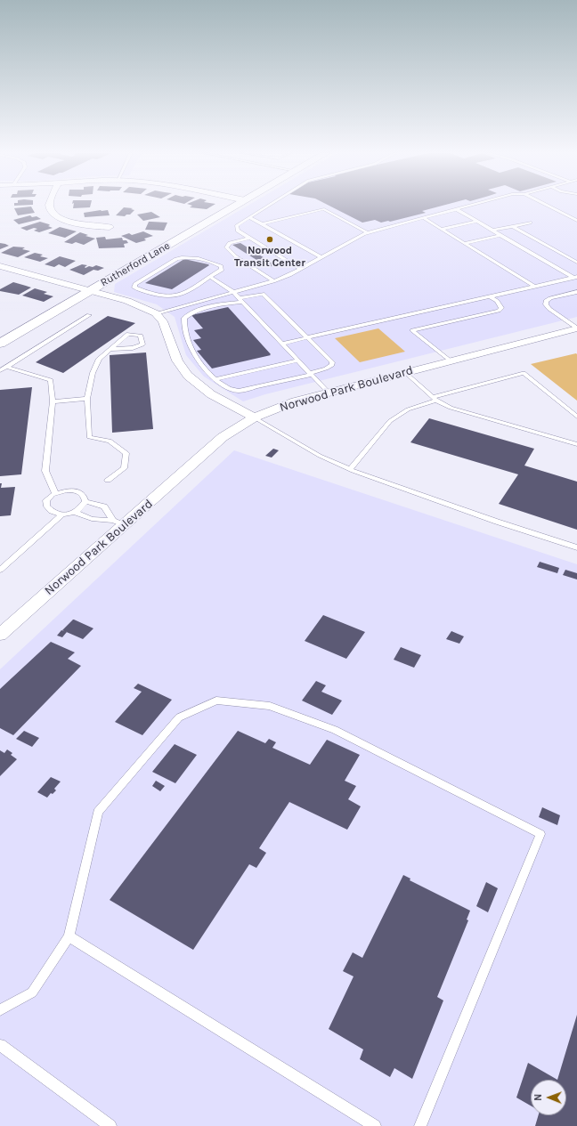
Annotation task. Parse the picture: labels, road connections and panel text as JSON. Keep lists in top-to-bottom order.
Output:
{
  "streets": {
    "street": ["Rutherford Lane", "Norwood Park Boulevard"]
  },
  "places": ["Norwood Transit Center"],
  "north": "left"
}
